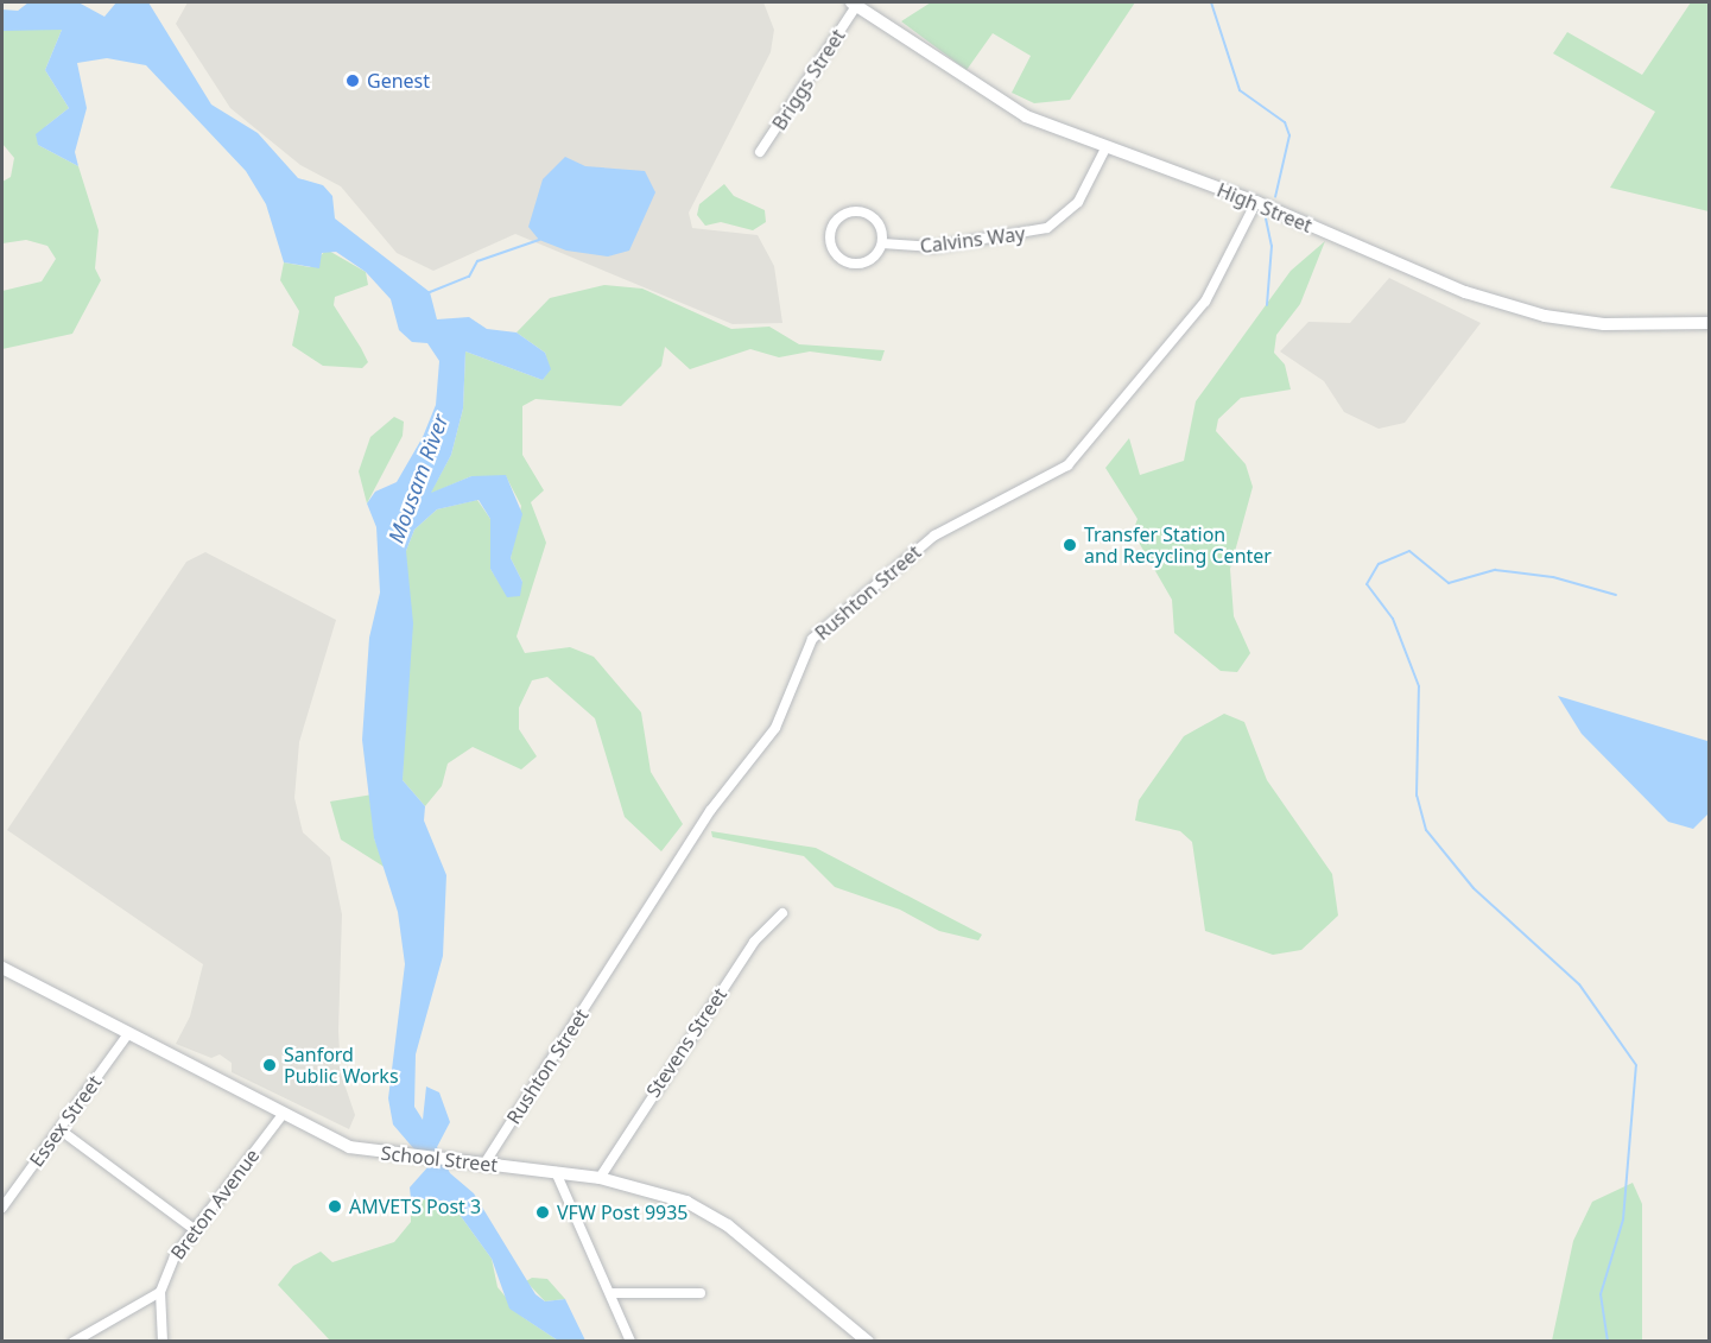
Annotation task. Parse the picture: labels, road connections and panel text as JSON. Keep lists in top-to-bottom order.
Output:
{
  "streets": {
    "street": [
      "Briggs Street",
      "High Street",
      "Calvins Way",
      "Rushton Street",
      "Stevens Street",
      "Essex Street",
      "School Street",
      "Breton Avenue"
    ]
  },
  "crossings": [
    ["Briggs Street", "High Street"],
    ["High Street", "Calvins Way"],
    ["High Street", "Rushton Street"],
    ["Rushton Street", "School Street"],
    ["Stevens Street", "School Street"],
    ["Essex Street", "School Street"],
    ["School Street", "Breton Avenue"]
  ],
  "water": ["Mousam River"],
  "places": [
    "Genest",
    "Transfer Station and Recycling Center",
    "Sanford Public Works",
    "AMVETS Post 3",
    "VFW Post 9935"
  ]
}
